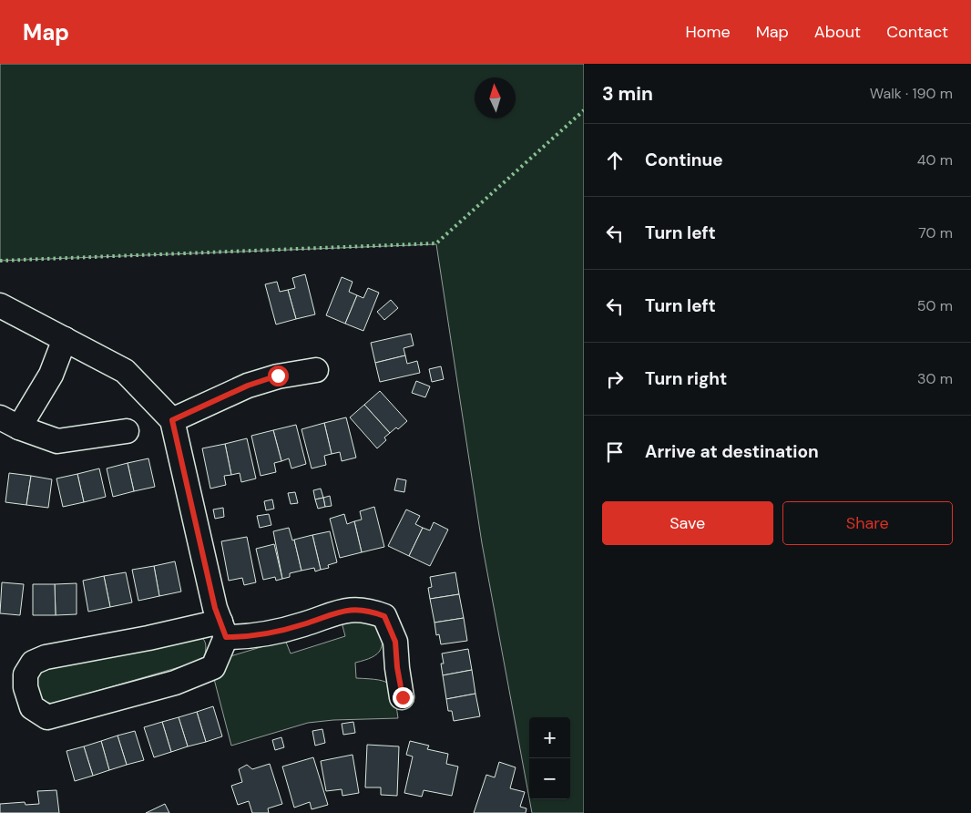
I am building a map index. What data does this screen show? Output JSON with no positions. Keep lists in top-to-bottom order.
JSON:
{
  "north": "top",
  "page": {
    "header": "Map",
    "nav": [
      "Home",
      "Map",
      "About",
      "Contact"
    ],
    "heading": ["3 min", "Walk · 190 m"],
    "list": [
      ["Continue", "40 m"],
      ["Turn left", "70 m"],
      ["Turn left", "50 m"],
      ["Turn right", "30 m"],
      "Arrive at destination"
    ],
    "buttons": ["Save", "Share"],
    "map_buttons": ["+", "−"]
  }
}
